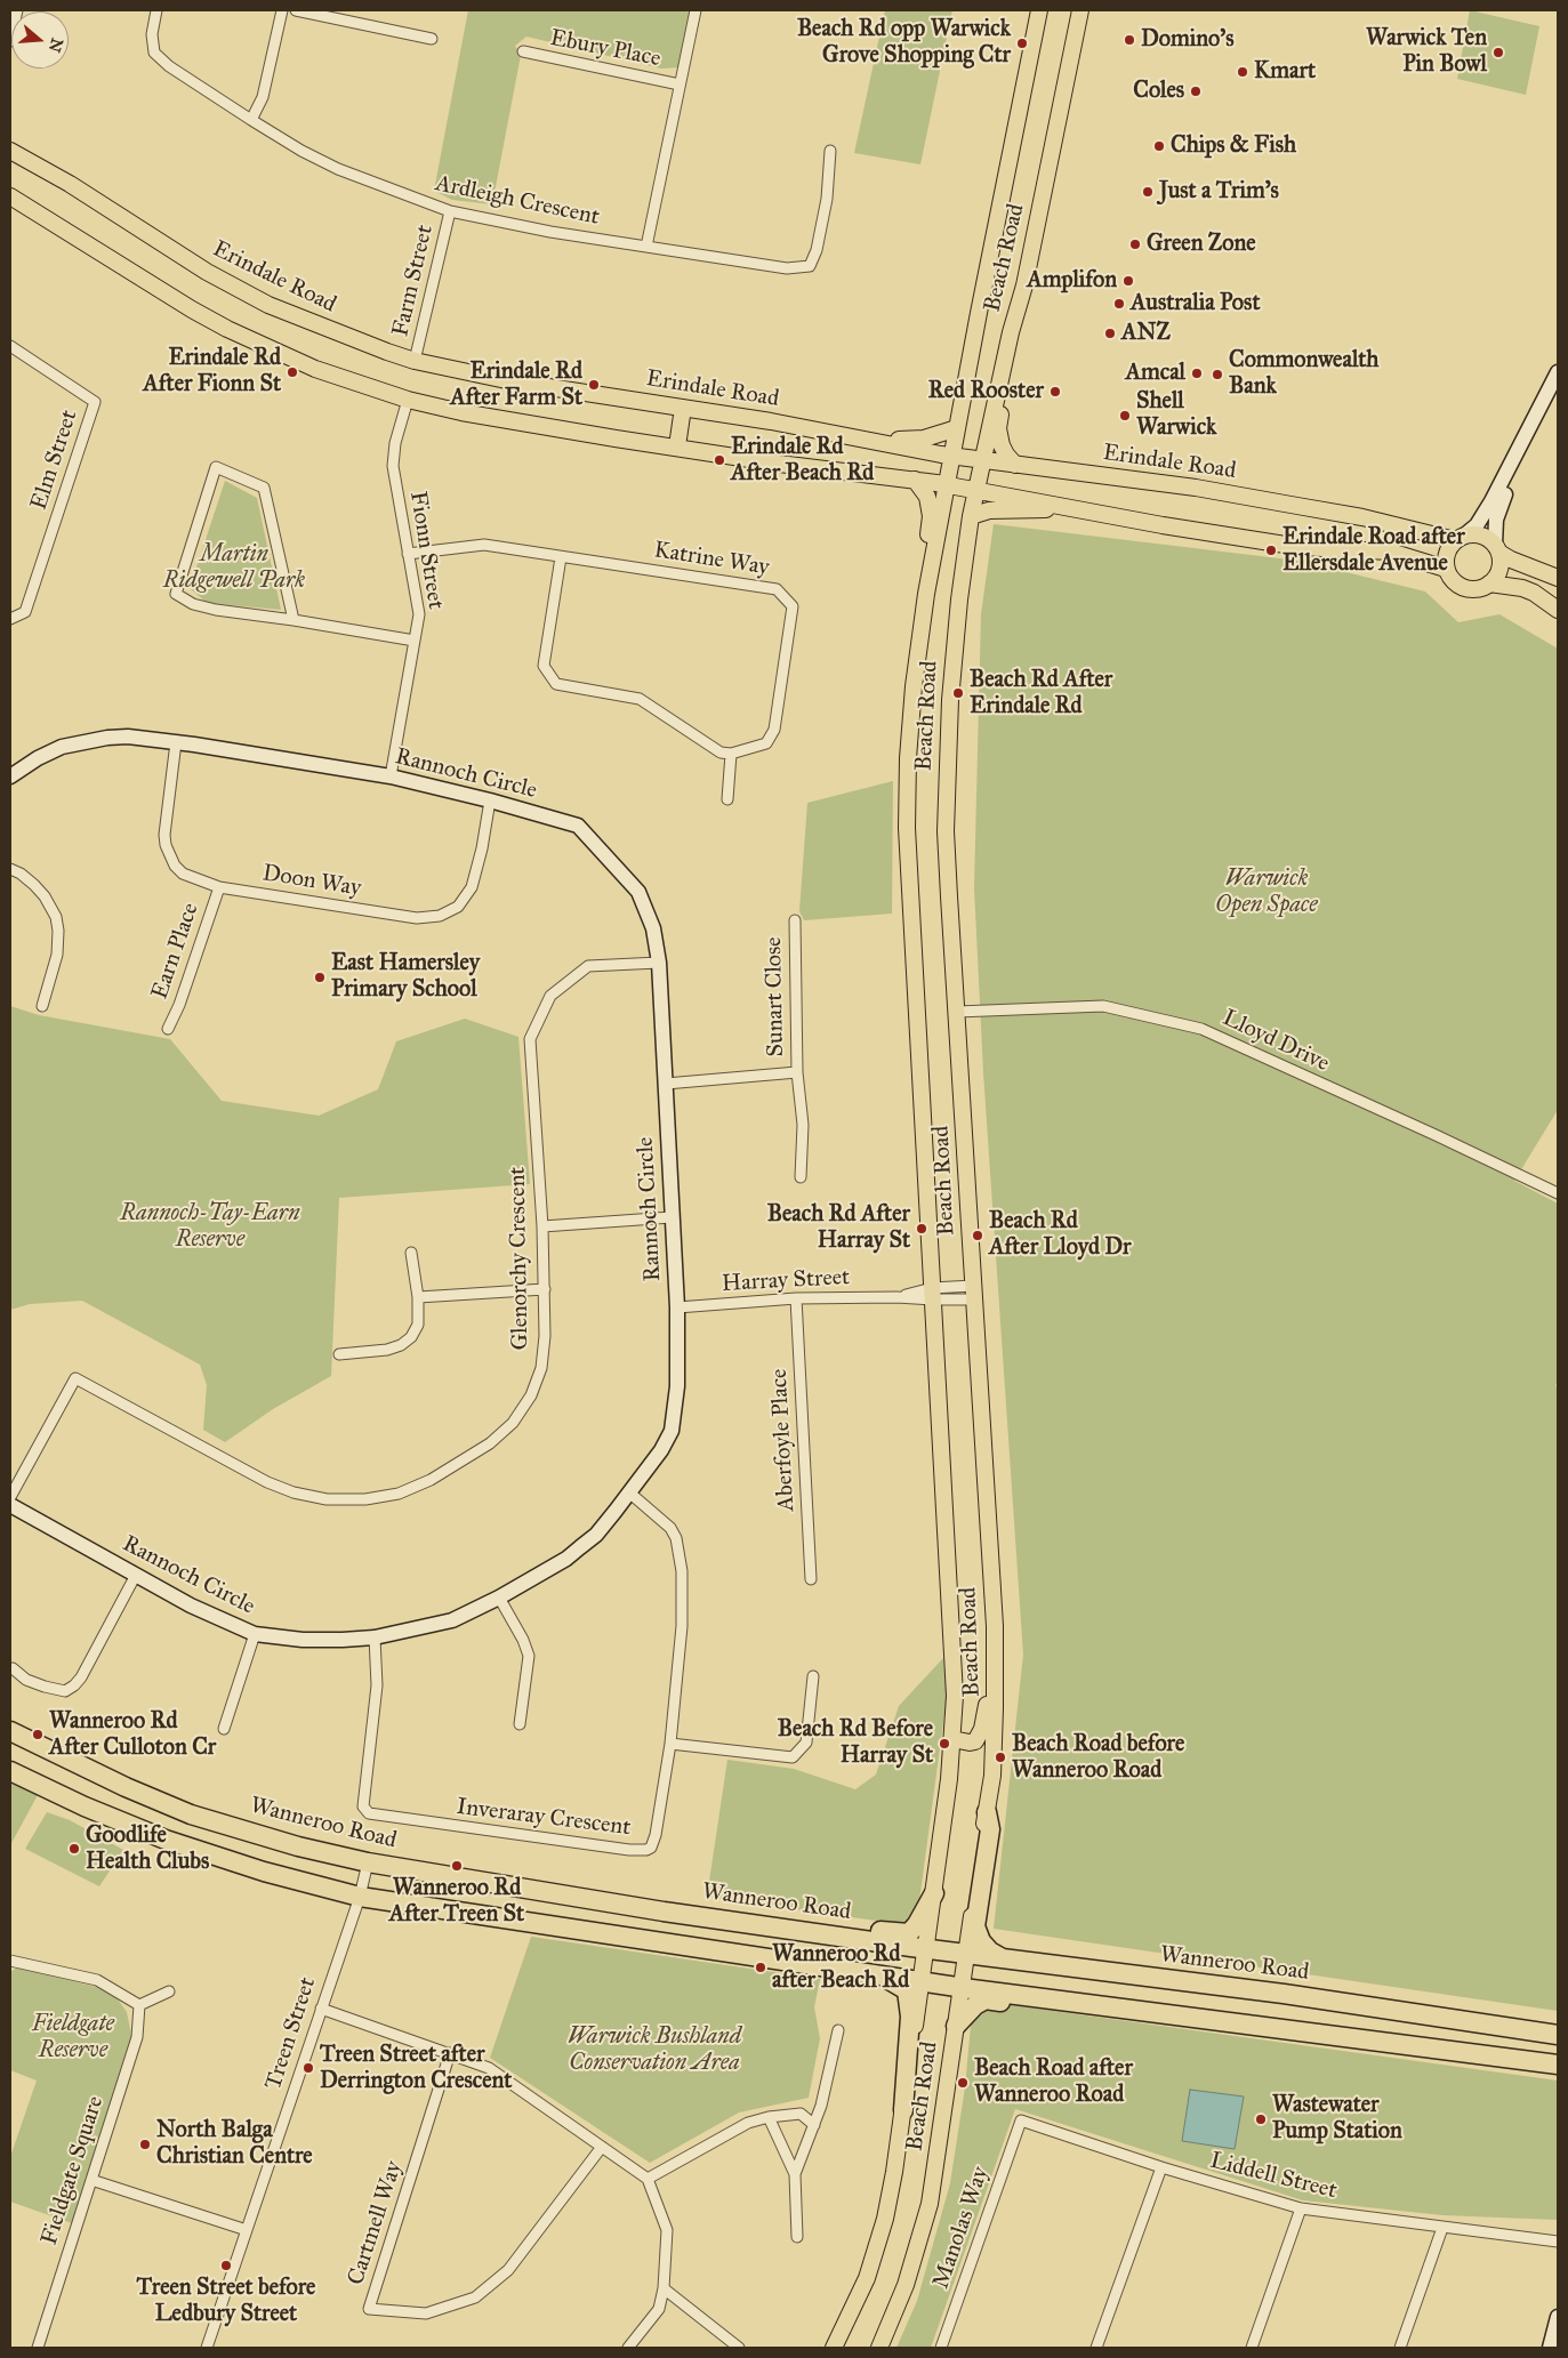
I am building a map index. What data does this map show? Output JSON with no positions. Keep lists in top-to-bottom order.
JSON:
{
  "streets": {
    "highway": ["Wanneroo Road"],
    "main road": ["Beach Road", "Erindale Road"],
    "street": [
      "Ebury Place",
      "Ardleigh Crescent",
      "Farm Street",
      "Elm Street",
      "Fionn Street",
      "Katrine Way",
      "Rannoch Circle",
      "Doon Way",
      "Earn Place",
      "Sunart Close",
      "Lloyd Drive",
      "Glenorchy Crescent",
      "Harray Street",
      "Aberfoyle Place",
      "Inveraray Crescent",
      "Treen Street",
      "Fieldgate Square",
      "Liddell Street",
      "Cartmell Way",
      "Manolas Way"
    ]
  },
  "crossings": [
    ["Ardleigh Crescent", "Farm Street"],
    ["Beach Road", "Erindale Road"],
    ["Beach Road", "Lloyd Drive"],
    ["Beach Road", "Harray Street"],
    ["Beach Road", "Wanneroo Road"],
    ["Erindale Road", "Farm Street"],
    ["Fionn Street", "Katrine Way"],
    ["Fionn Street", "Rannoch Circle"],
    ["Rannoch Circle", "Doon Way"],
    ["Rannoch Circle", "Sunart Close"],
    ["Rannoch Circle", "Glenorchy Crescent"],
    ["Rannoch Circle", "Harray Street"],
    ["Rannoch Circle", "Inveraray Crescent"],
    ["Doon Way", "Earn Place"],
    ["Harray Street", "Aberfoyle Place"],
    ["Wanneroo Road", "Treen Street"],
    ["Liddell Street", "Manolas Way"]
  ],
  "parks": [
    "Martin Ridgewell Park",
    "Warwick Open Space",
    "Rannoch-Tay-Earn Reserve",
    "Fieldgate Reserve",
    "Warwick Bushland Conservation Area"
  ],
  "places": [
    "Domino's",
    "Beach Rd opp Warwick Grove Shopping Ctr",
    "Warwick Ten Pin Bowl",
    "Kmart",
    "Coles",
    "Chips & Fish",
    "Just a Trim's",
    "Green Zone",
    "Amplifon",
    "Australia Post",
    "ANZ",
    "Erindale Rd After Fionn St",
    "Amcal",
    "Commonwealth Bank",
    "Erindale Rd After Farm St",
    "Red Rooster",
    "Shell Warwick",
    "Erindale Rd After Beach Rd",
    "Erindale Road after Ellersdale Avenue",
    "Beach Rd After Erindale Rd",
    "East Hamersley Primary School",
    "Beach Rd After Harray St",
    "Beach Rd After Lloyd Dr",
    "Wanneroo Rd After Culloton Cr",
    "Beach Rd Before Harray St",
    "Beach Road before Wanneroo Road",
    "Goodlife Health Clubs",
    "Wanneroo Rd After Treen St",
    "Wanneroo Rd after Beach Rd",
    "Treen Street after Derrington Crescent",
    "Beach Road after Wanneroo Road",
    "Wastewater Pump Station",
    "North Balga Christian Centre",
    "Treen Street before Ledbury Street"
  ],
  "north": "right"
}
